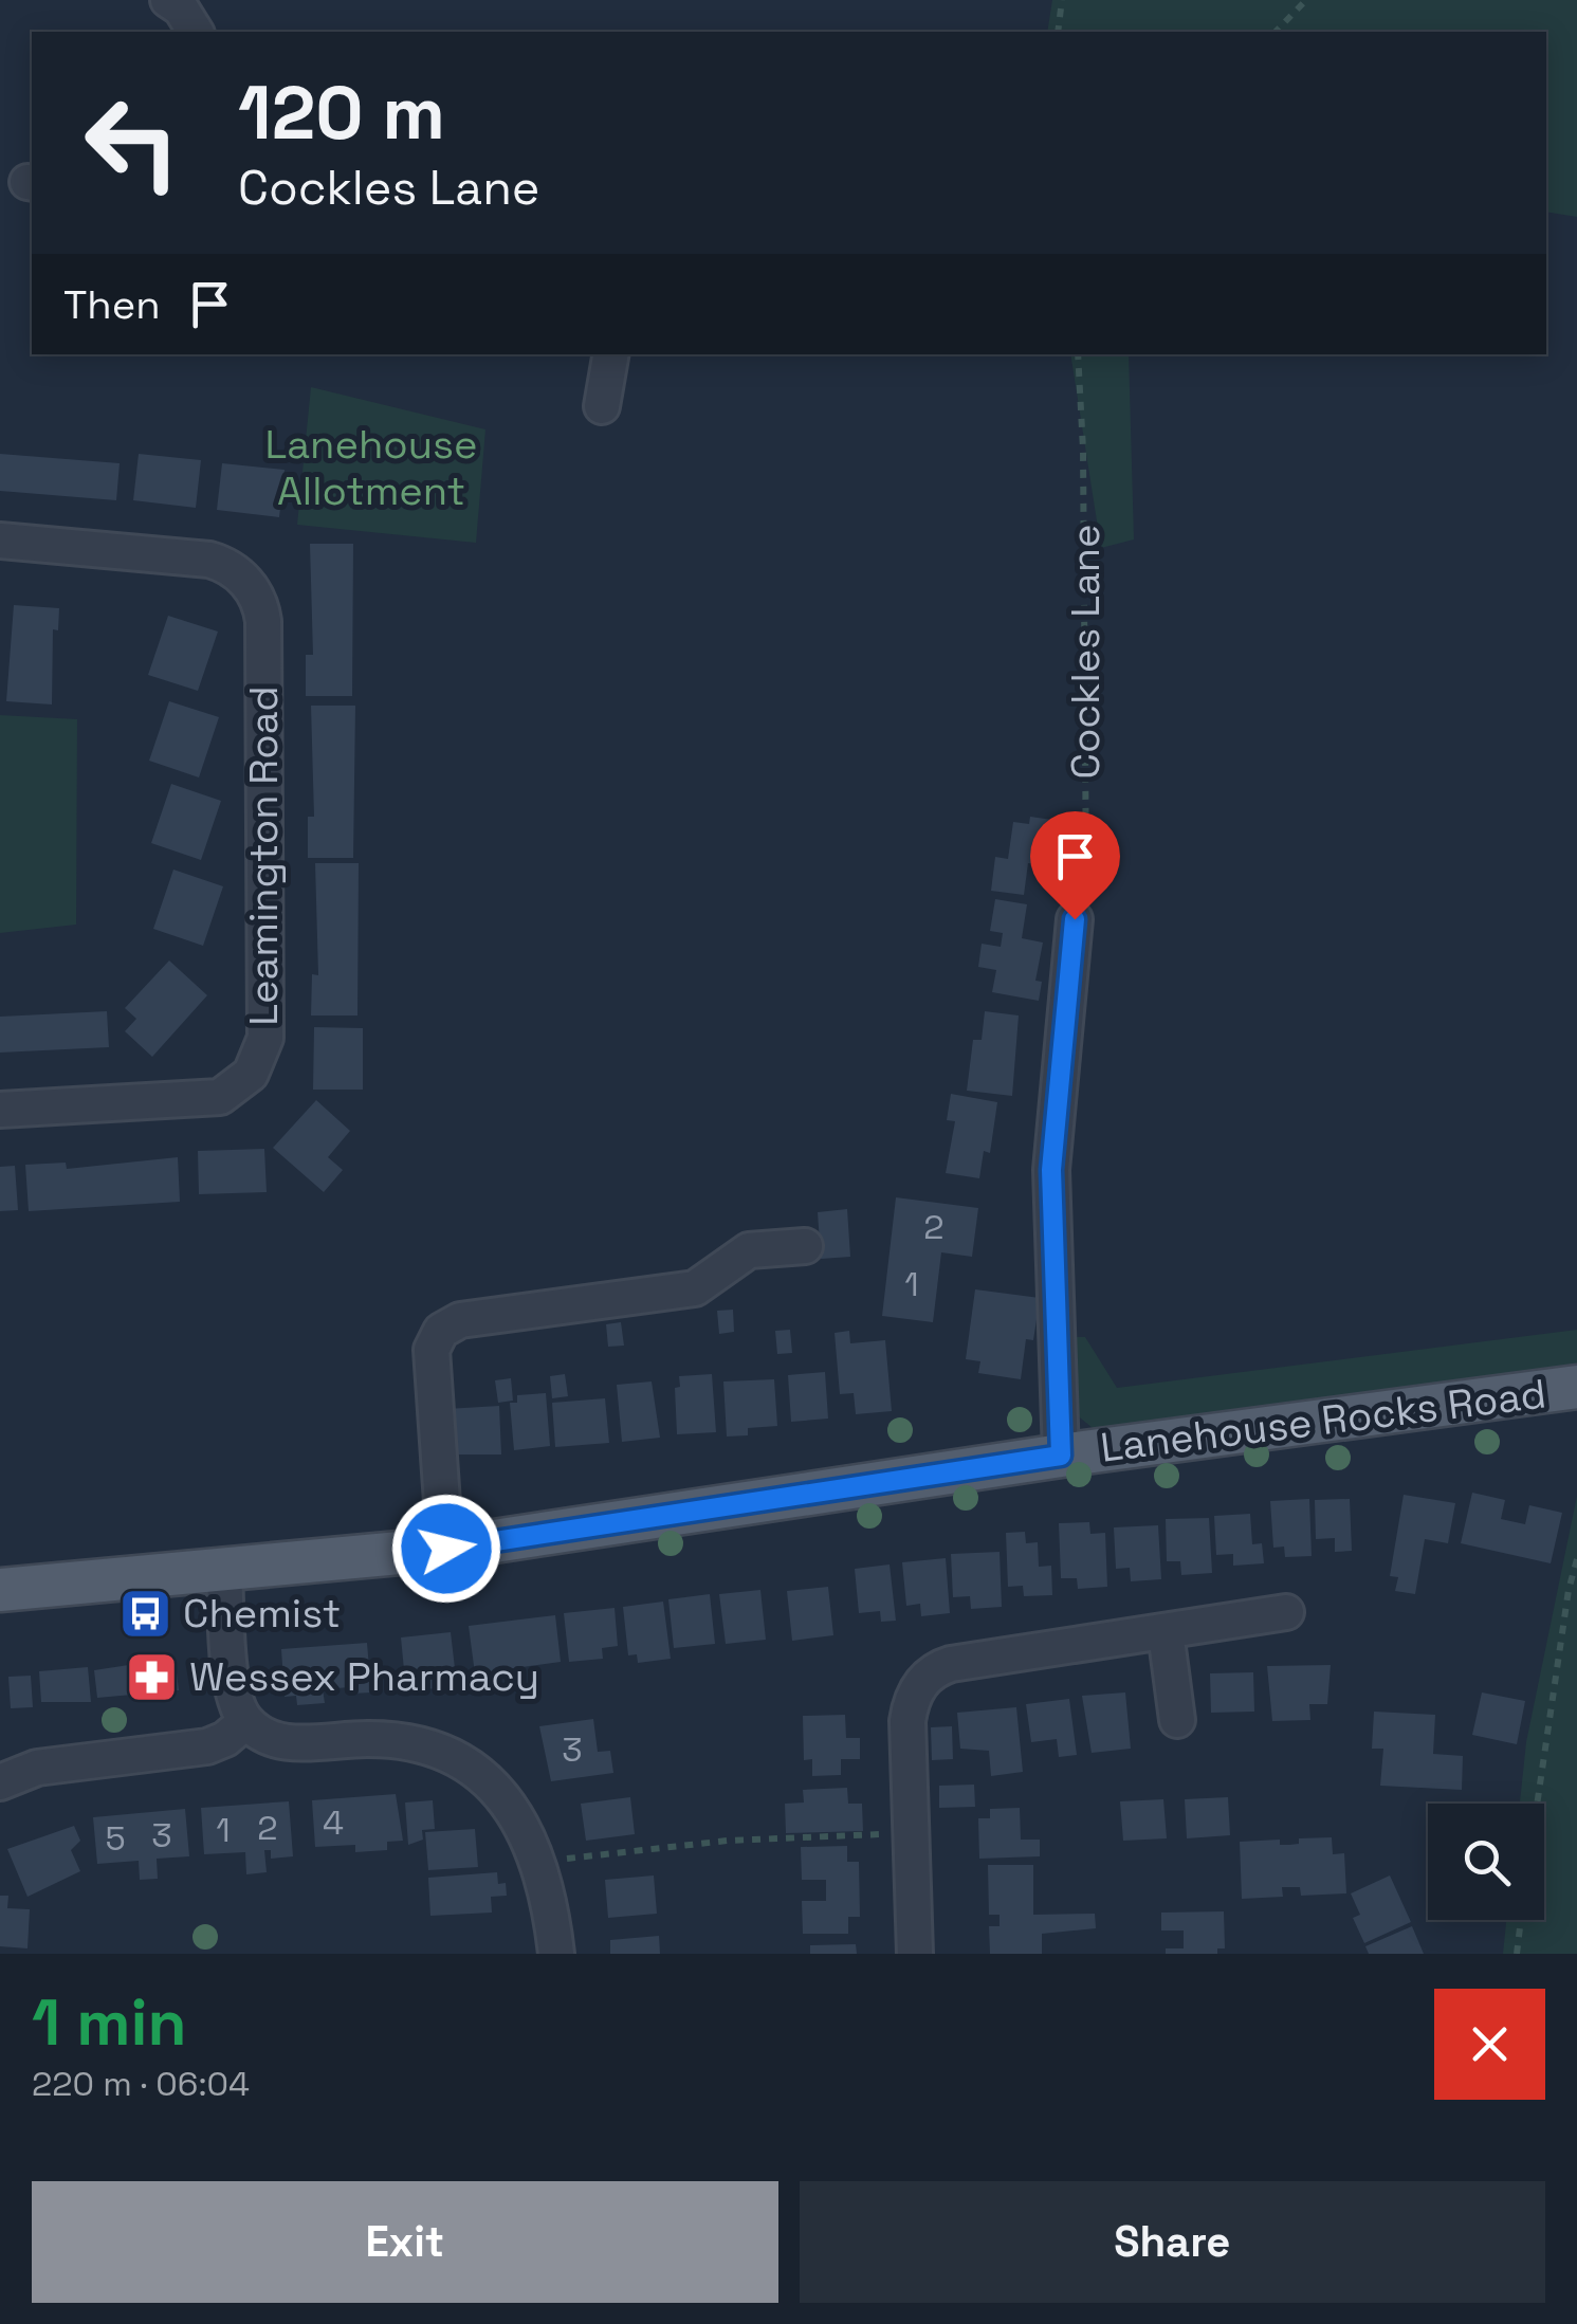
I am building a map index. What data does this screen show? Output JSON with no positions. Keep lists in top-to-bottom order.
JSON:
{
  "streets": {
    "main road": ["Lanehouse Rocks Road"],
    "street": ["Leamington Road"],
    "path": ["Cockles Lane"]
  },
  "parks": ["Lanehouse Allotment"],
  "places": {
    "bus stop": ["Chemist"],
    "pharmacy": ["Wessex Pharmacy"]
  },
  "house_numbers": [
    "2",
    "1",
    "3",
    "4",
    "2",
    "1",
    "3",
    "5"
  ],
  "page": {
    "turn": ["120 m", "Cockles Lane"],
    "then": "Then",
    "heading": ["1 min", "220 m · 06:04"],
    "buttons": ["Exit", "Share"]
  }
}
